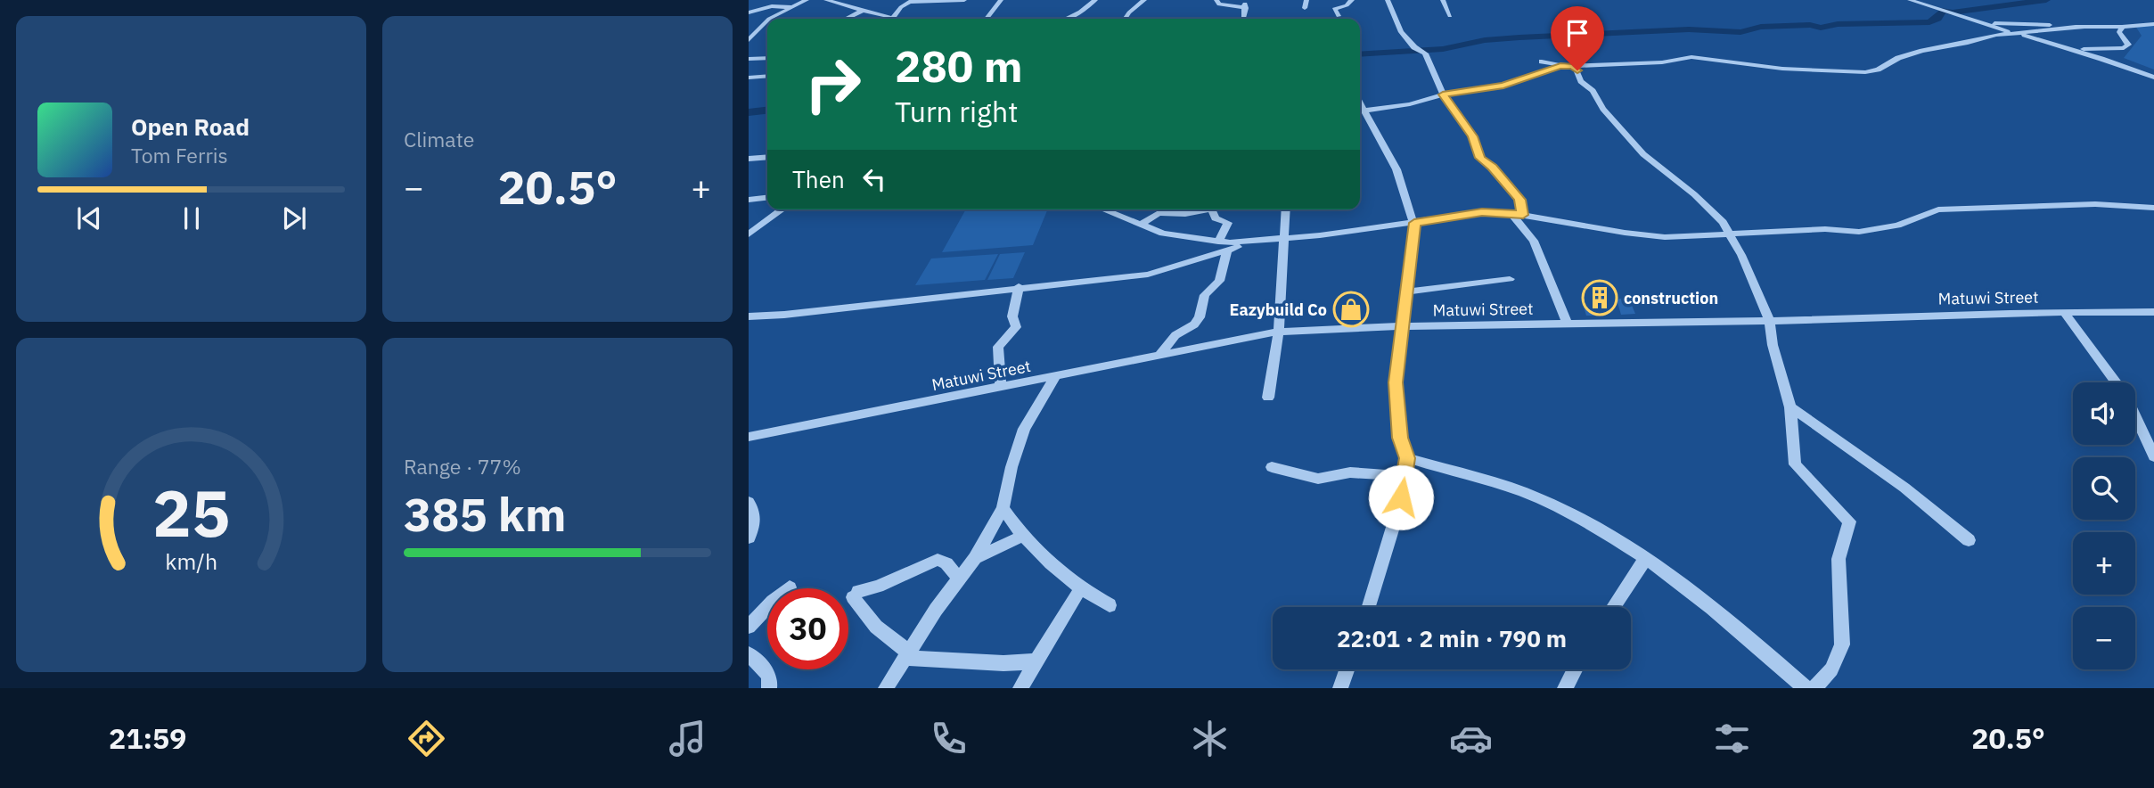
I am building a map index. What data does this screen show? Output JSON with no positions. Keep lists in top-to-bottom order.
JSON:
{
  "streets": {
    "street": ["Matuwi Street"]
  },
  "places": {
    "building": ["construction"],
    "shop": ["Eazybuild Co"]
  },
  "page": {
    "tile": [
      "Climate",
      ["Range · 77%", "385 km"]
    ],
    "turn": ["280 m", "Turn right"],
    "song": ["Open Road", "Tom Ferris"],
    "then": "Then",
    "heat": ["−", "20.5°", "+"],
    "map_buttons": ["+", "−"],
    "limit": "30",
    "trip": "22:01 · 2 min · 790 m",
    "tabs": ["21:59", "20.5°"],
    "gauge": ["25", "km/h"]
  }
}
